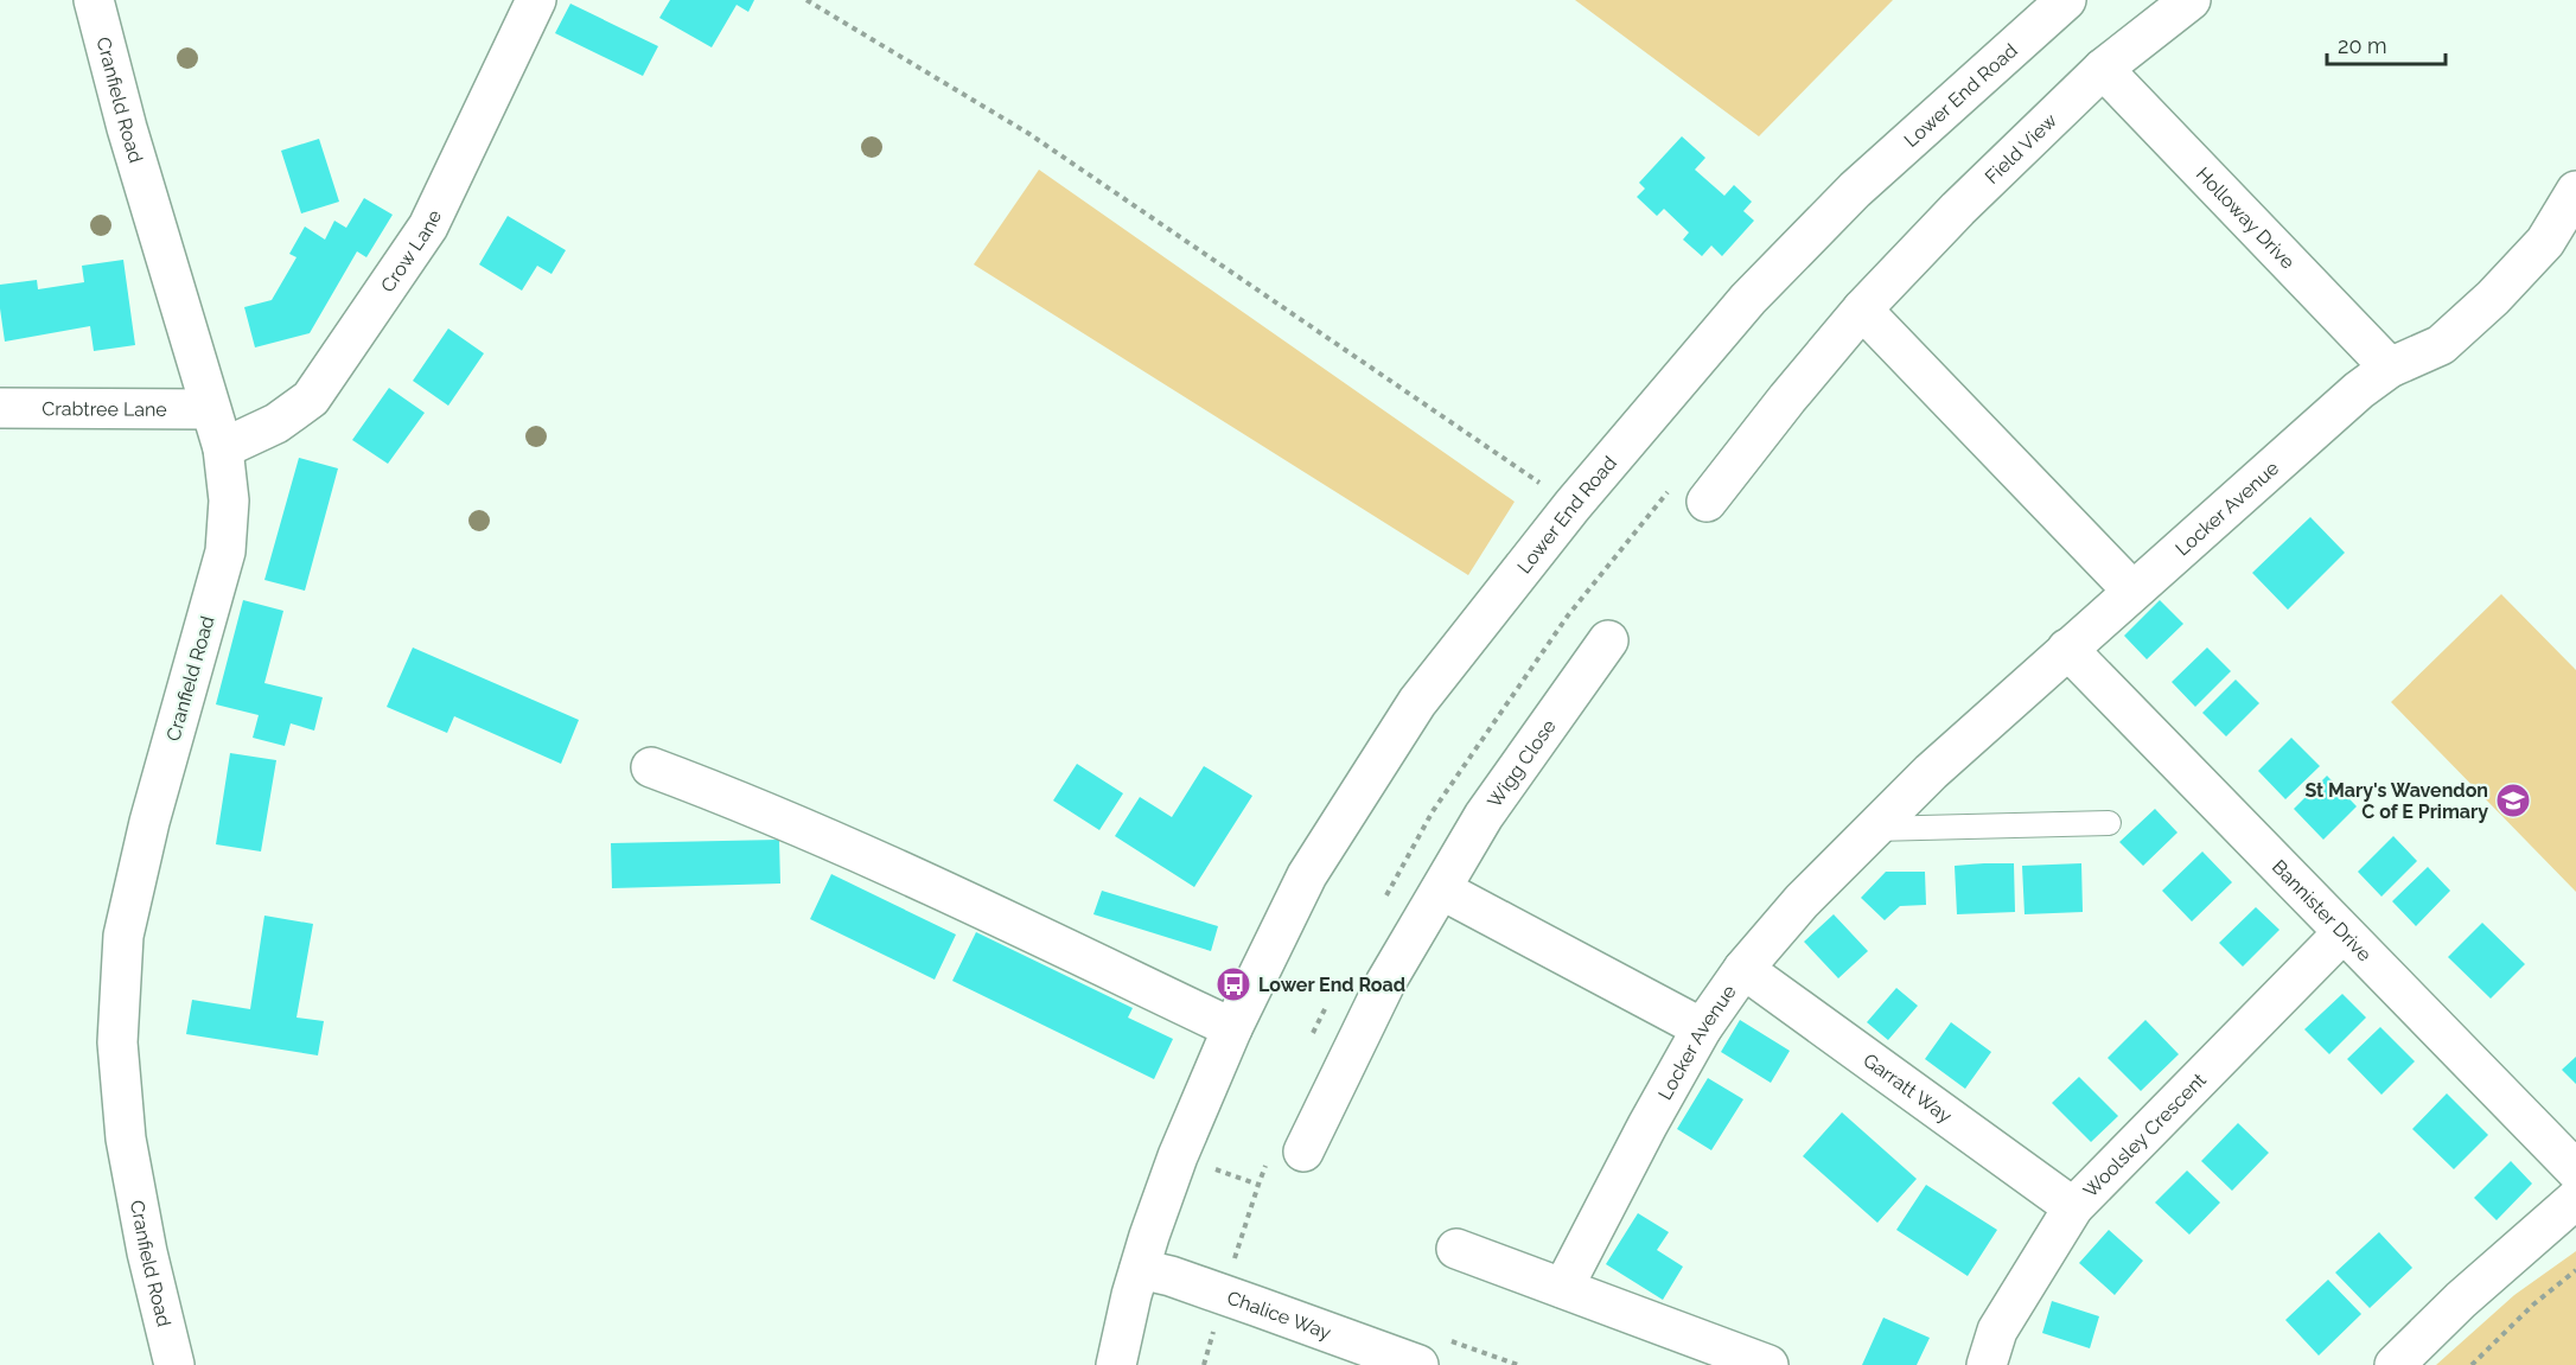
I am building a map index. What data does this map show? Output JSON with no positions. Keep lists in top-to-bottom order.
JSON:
{
  "streets": {
    "street": [
      "Lower End Road",
      "Cranfield Road",
      "Field View",
      "Holloway Drive",
      "Crow Lane",
      "Crabtree Lane",
      "Locker Avenue",
      "Wigg Close",
      "Bannister Drive",
      "Garratt Way",
      "Woolsley Crescent",
      "Chalice Way"
    ]
  },
  "crossings": [
    ["Lower End Road", "Chalice Way"],
    ["Cranfield Road", "Crow Lane"],
    ["Cranfield Road", "Crabtree Lane"],
    ["Field View", "Holloway Drive"],
    ["Holloway Drive", "Locker Avenue"],
    ["Locker Avenue", "Bannister Drive"],
    ["Locker Avenue", "Garratt Way"],
    ["Bannister Drive", "Woolsley Crescent"],
    ["Garratt Way", "Woolsley Crescent"]
  ],
  "places": {
    "school or university": ["St Mary's Wavendon C of E Primary"],
    "bus stop": ["Lower End Road"]
  },
  "scale_bar": "20 m"
}
